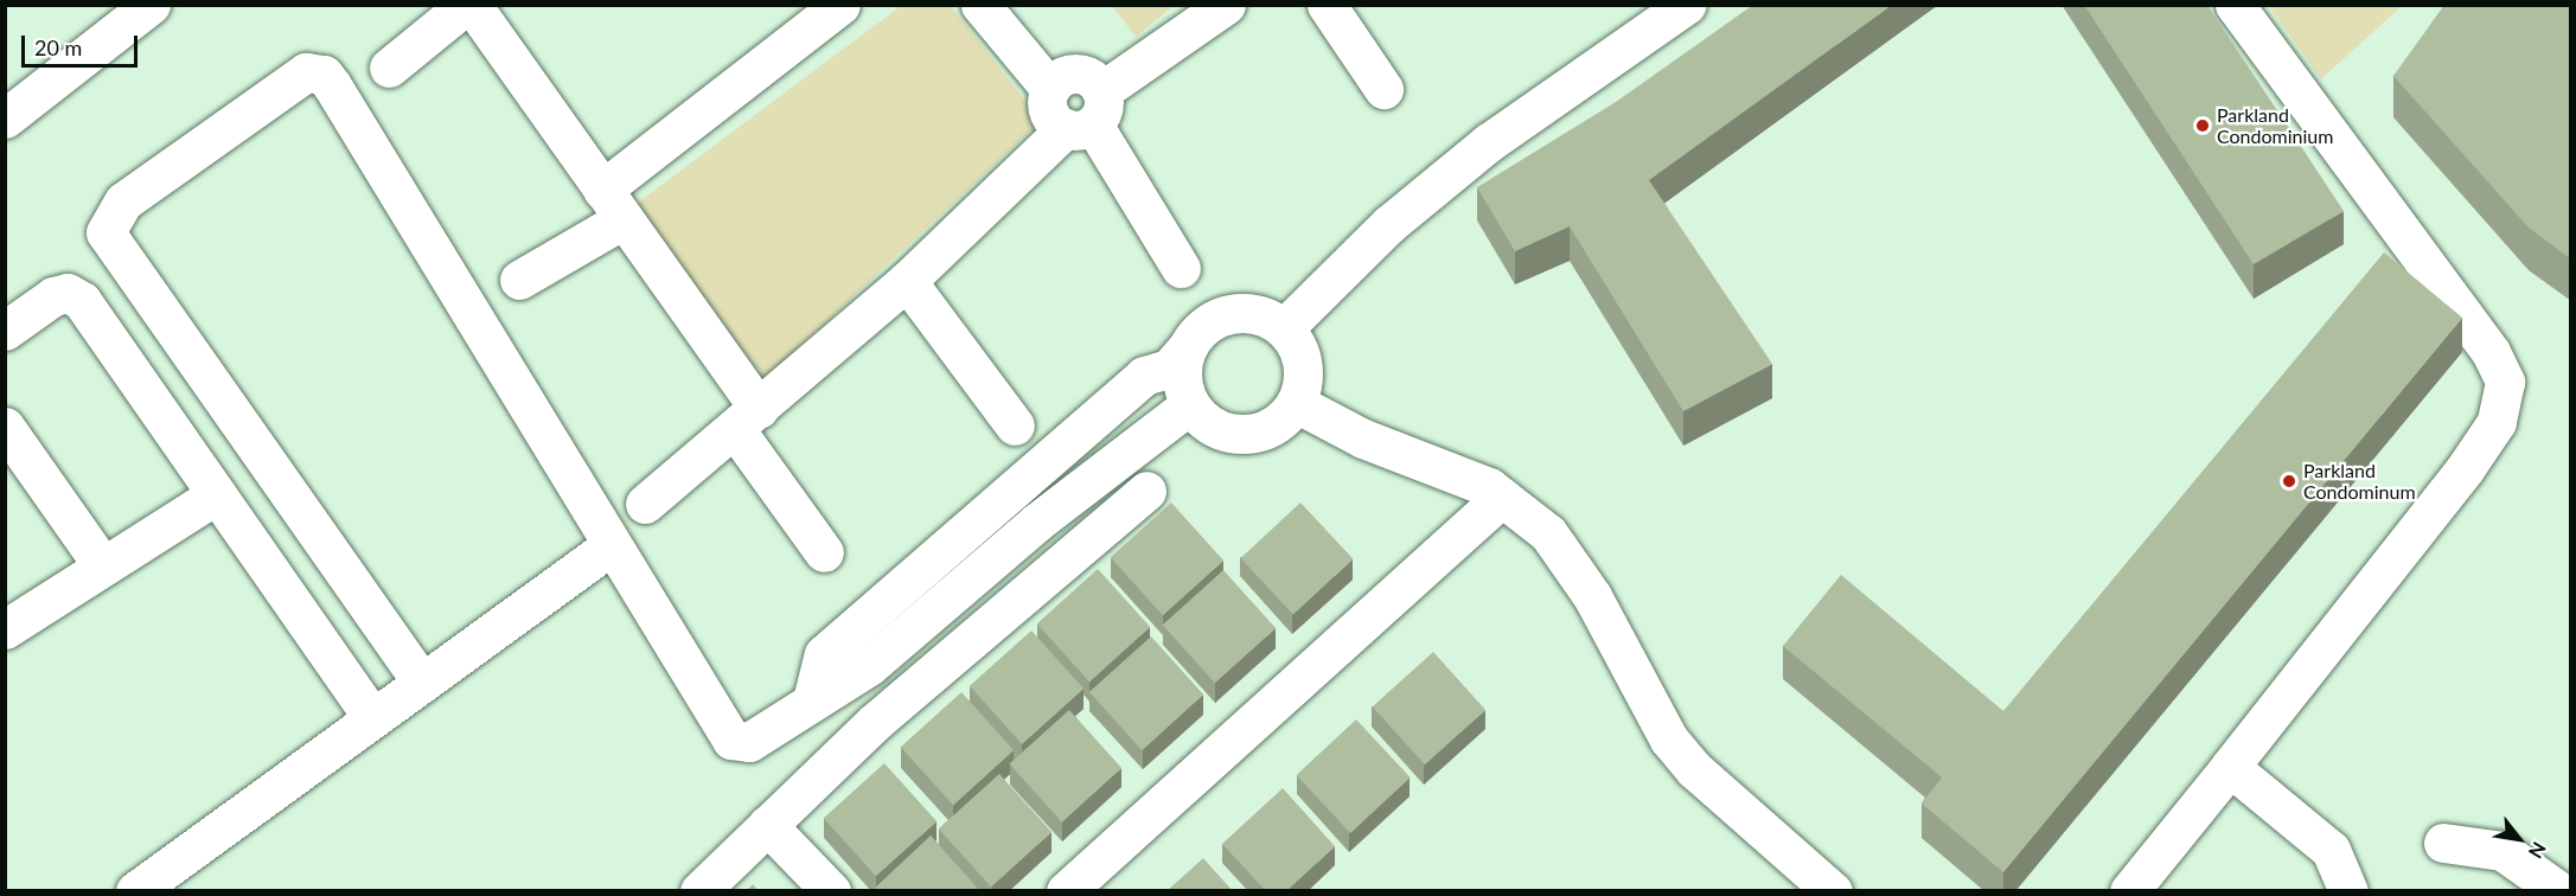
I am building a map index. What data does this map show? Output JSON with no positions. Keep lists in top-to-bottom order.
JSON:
{
  "places": ["Parkland Condominium", "Parkland Condominum"],
  "scale_bar": "20 m",
  "north": "bottom right"
}
